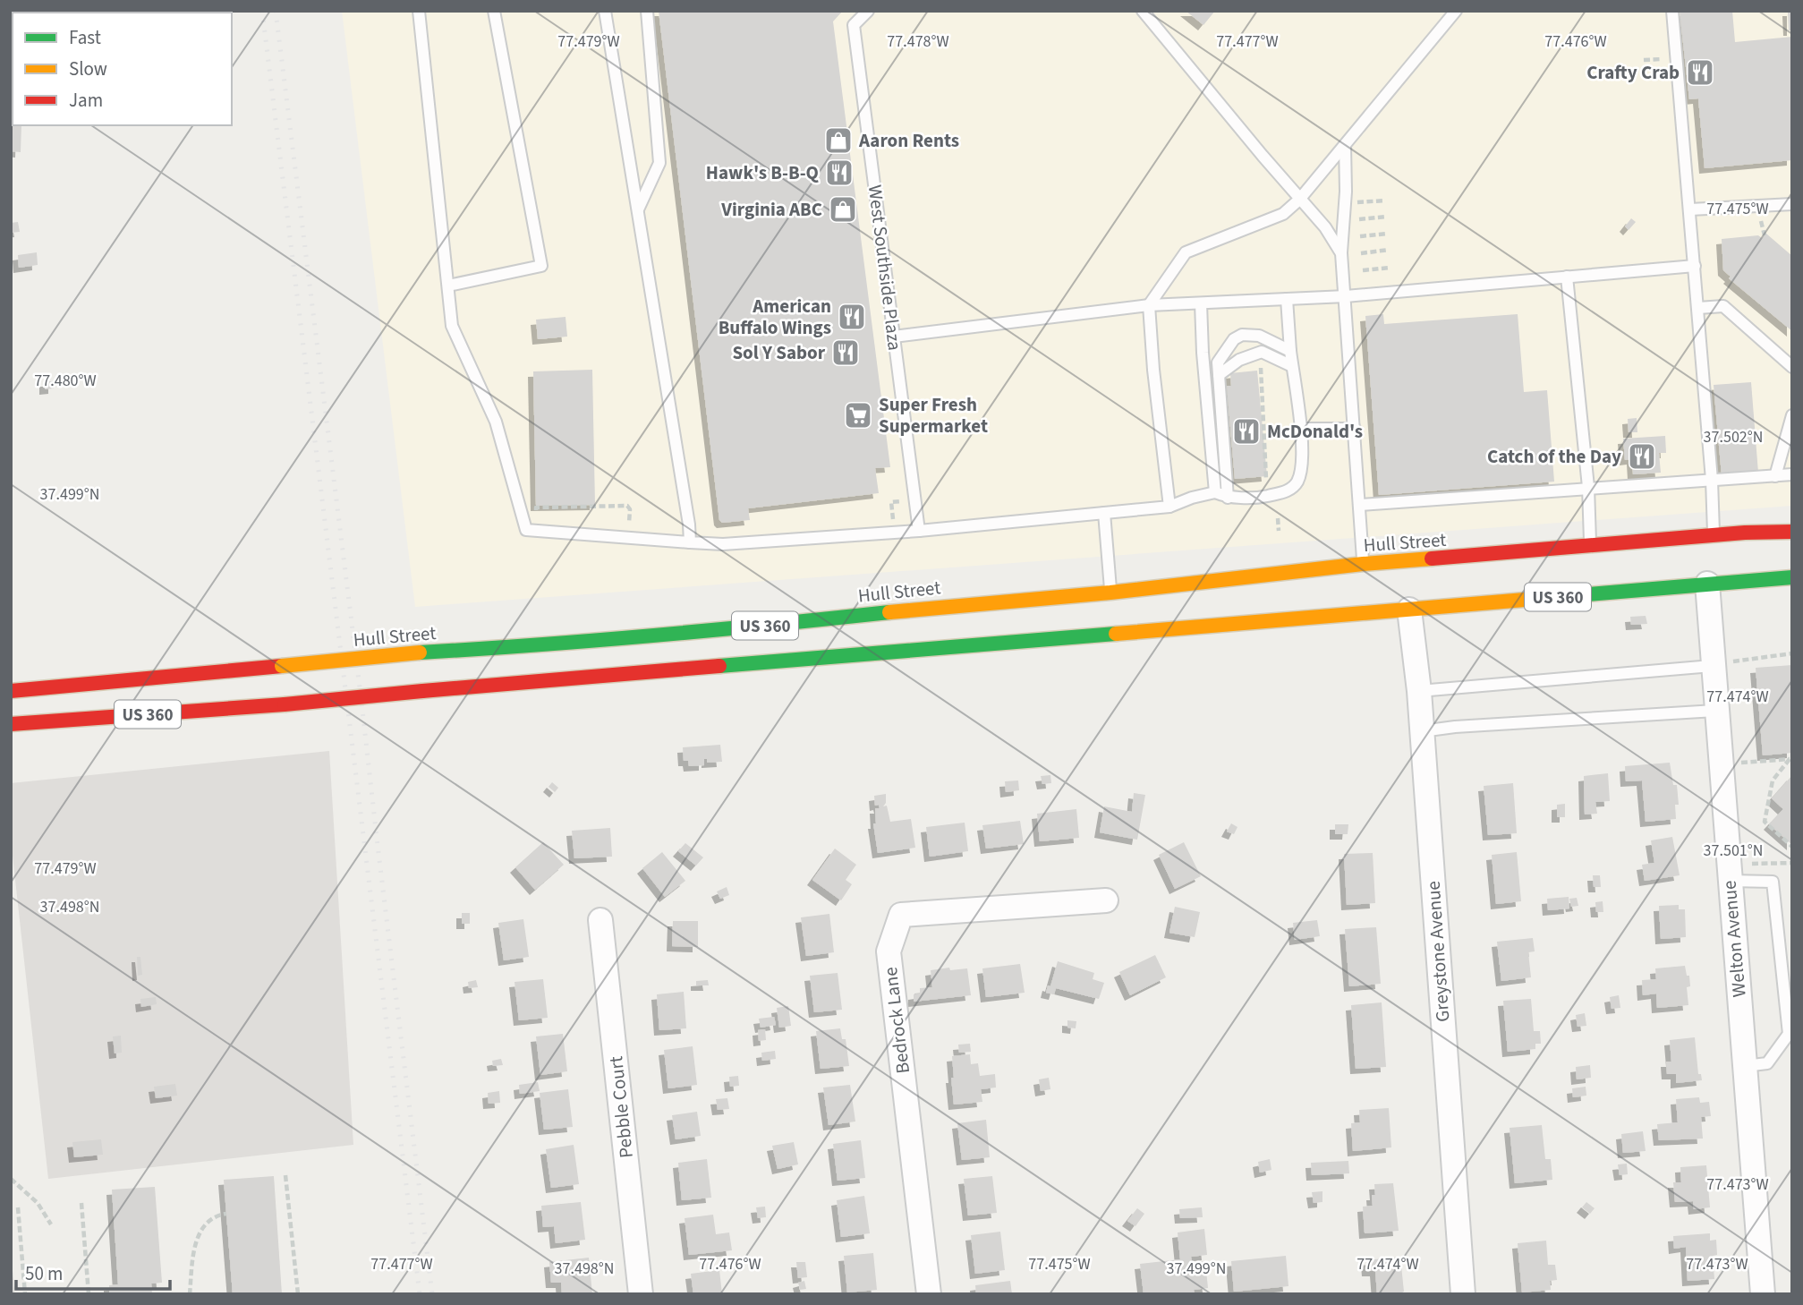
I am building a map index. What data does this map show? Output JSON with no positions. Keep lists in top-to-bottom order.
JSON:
{
  "streets": {
    "main road": ["Hull Street", "US 360"],
    "street": [
      "Welton Avenue",
      "Greystone Avenue",
      "Bedrock Lane",
      "Pebble Court"
    ],
    "lane": ["West Southside Plaza"]
  },
  "crossings": [
    ["US 360", "Welton Avenue"],
    ["US 360", "Greystone Avenue"]
  ],
  "places": {
    "restaurant": [
      "Crafty Crab",
      "Hawk's B-B-Q",
      "American Buffalo Wings",
      "Sol Y Sabor",
      "McDonald's",
      "Catch of the Day"
    ],
    "shop": ["Aaron Rents", "Virginia ABC"],
    "supermarket": ["Super Fresh Supermarket"]
  },
  "legend": ["Fast", "Slow", "Jam"],
  "scale_bar": "50 m",
  "coordinates": [
    "77.479°W",
    "77.478°W",
    "77.477°W",
    "77.476°W",
    "77.475°W",
    "77.480°W",
    "37.502°N",
    "37.499°N",
    "77.474°W",
    "37.501°N",
    "37.498°N",
    "77.473°W"
  ]
}
